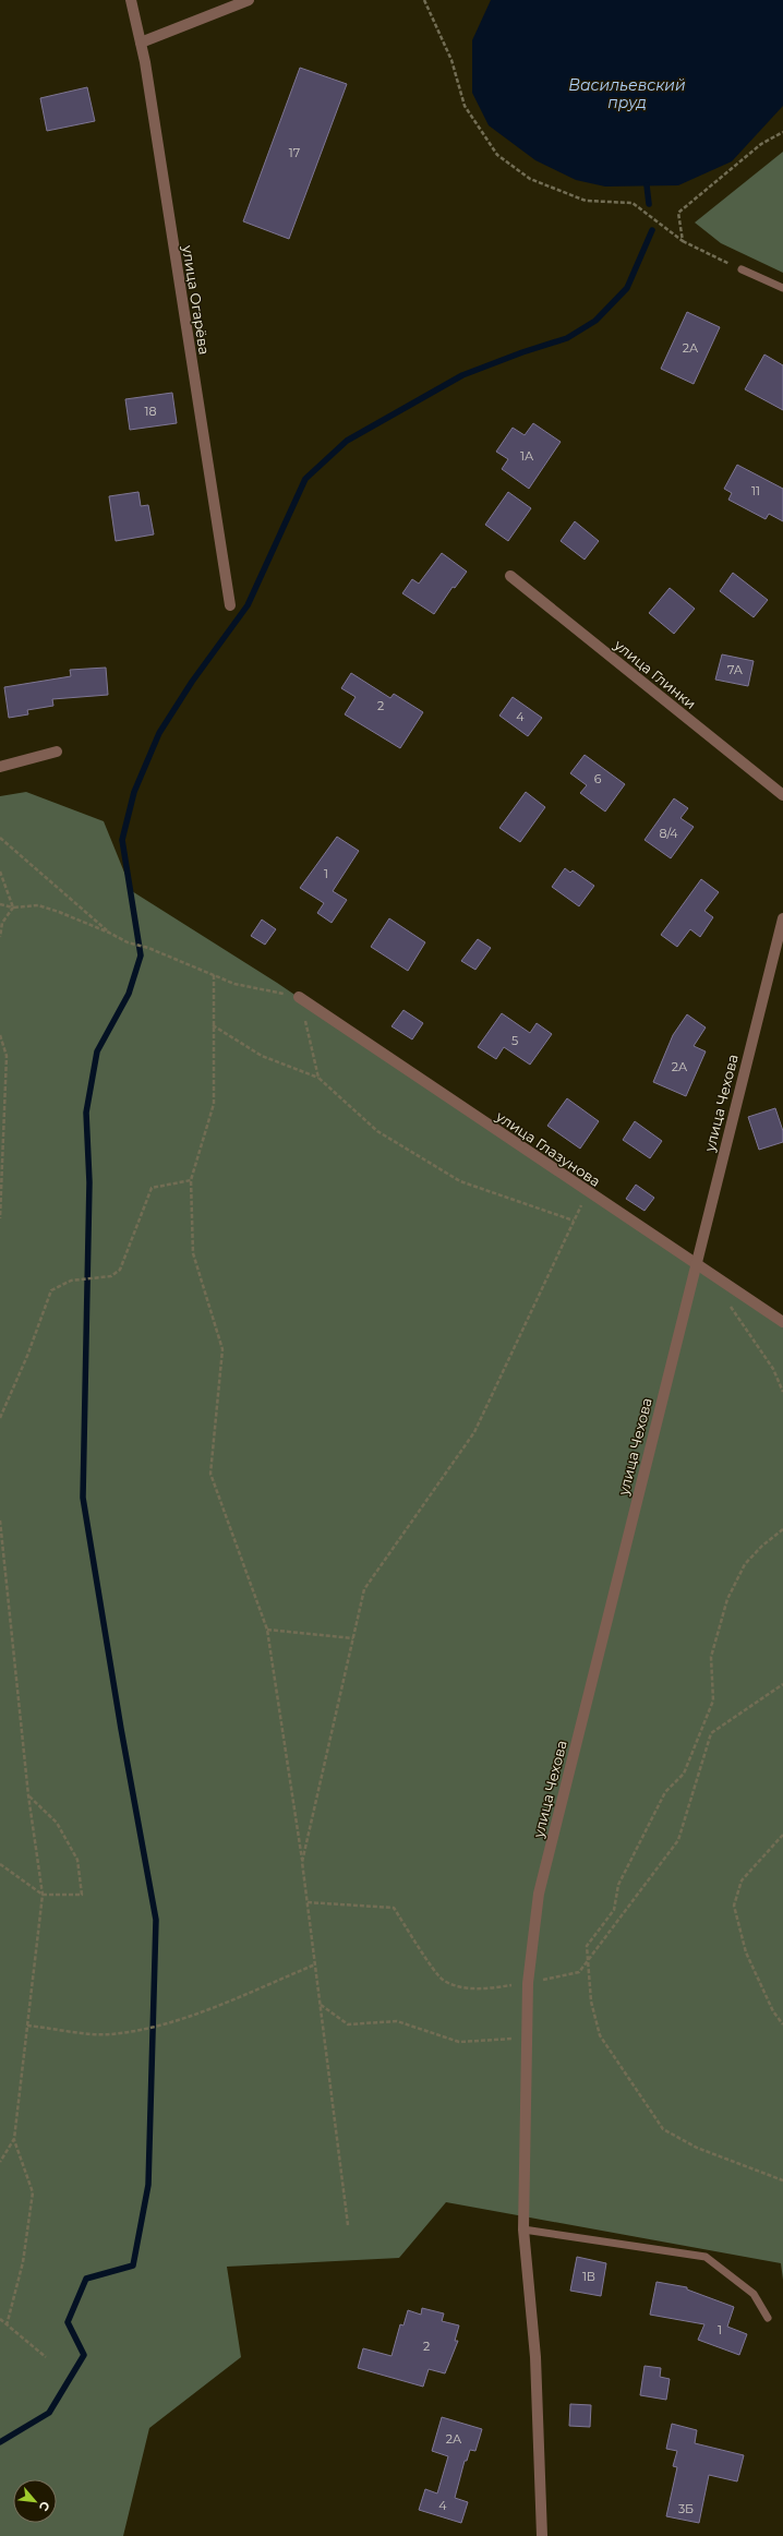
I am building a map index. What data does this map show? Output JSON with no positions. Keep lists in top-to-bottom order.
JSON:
{
  "streets": {
    "street": [
      "улица Огарёва",
      "улица Глинки",
      "улица Чехова",
      "улица Глазунова"
    ]
  },
  "crossings": [
    ["улица Чехова", "улица Глазунова"]
  ],
  "water": ["Васильевский пруд"],
  "house_numbers": [
    "17",
    "2А",
    "18",
    "1А",
    "11",
    "7А",
    "2",
    "4",
    "6",
    "8/4",
    "1",
    "5",
    "2А",
    "1В",
    "1",
    "2",
    "2А",
    "4",
    "3Б"
  ],
  "north": "bottom right"
}
